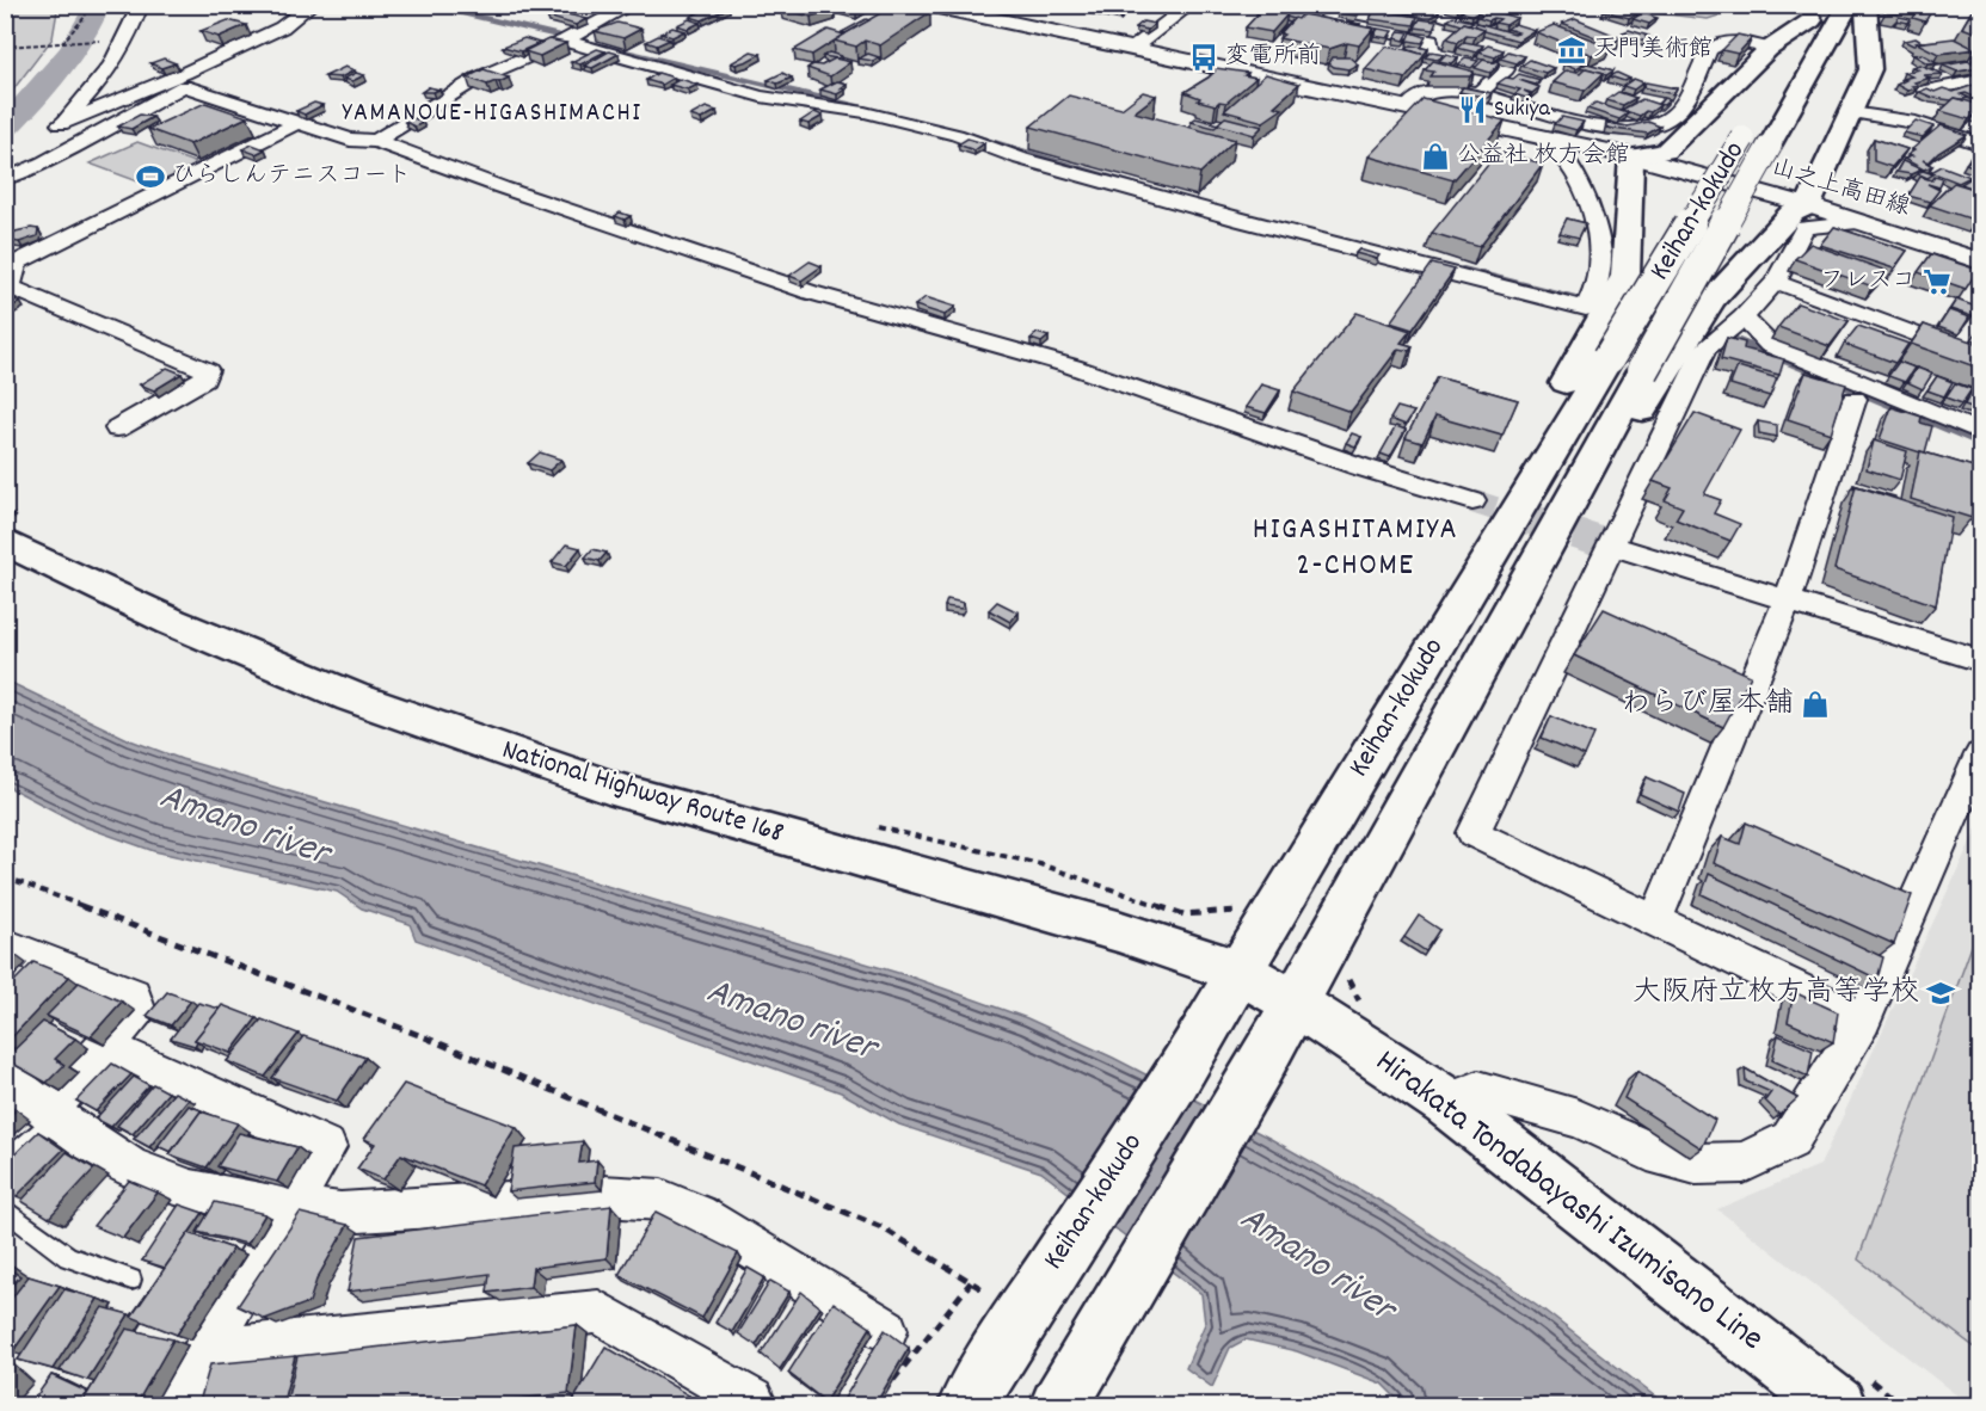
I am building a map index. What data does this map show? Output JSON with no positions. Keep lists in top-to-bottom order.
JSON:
{
  "streets": {
    "main road": ["Keihan-kokudo", "National Highway Route 168", "Hirakata Tondabayashi Izumisano Line"],
    "street": ["山之上高田線"]
  },
  "crossings": [
    ["Keihan-kokudo", "National Highway Route 168"],
    ["Keihan-kokudo", "Hirakata Tondabayashi Izumisano Line"],
    ["National Highway Route 168", "Hirakata Tondabayashi Izumisano Line"]
  ],
  "districts": ["YAMANOUE-HIGASHIMACHI", "HIGASHITAMIYA 2-CHOME"],
  "water": ["Amano river"],
  "places": {
    "museum": ["天門美術館"],
    "bus stop": ["変電所前"],
    "restaurant": ["Sukiya"],
    "shop": ["公益社 枚方会館", "わらび屋本舗"],
    "sports": ["ひらしんテニスコート"],
    "supermarket": ["フレスコ"],
    "school or university": ["大阪府立枚方高等学校"]
  }
}
